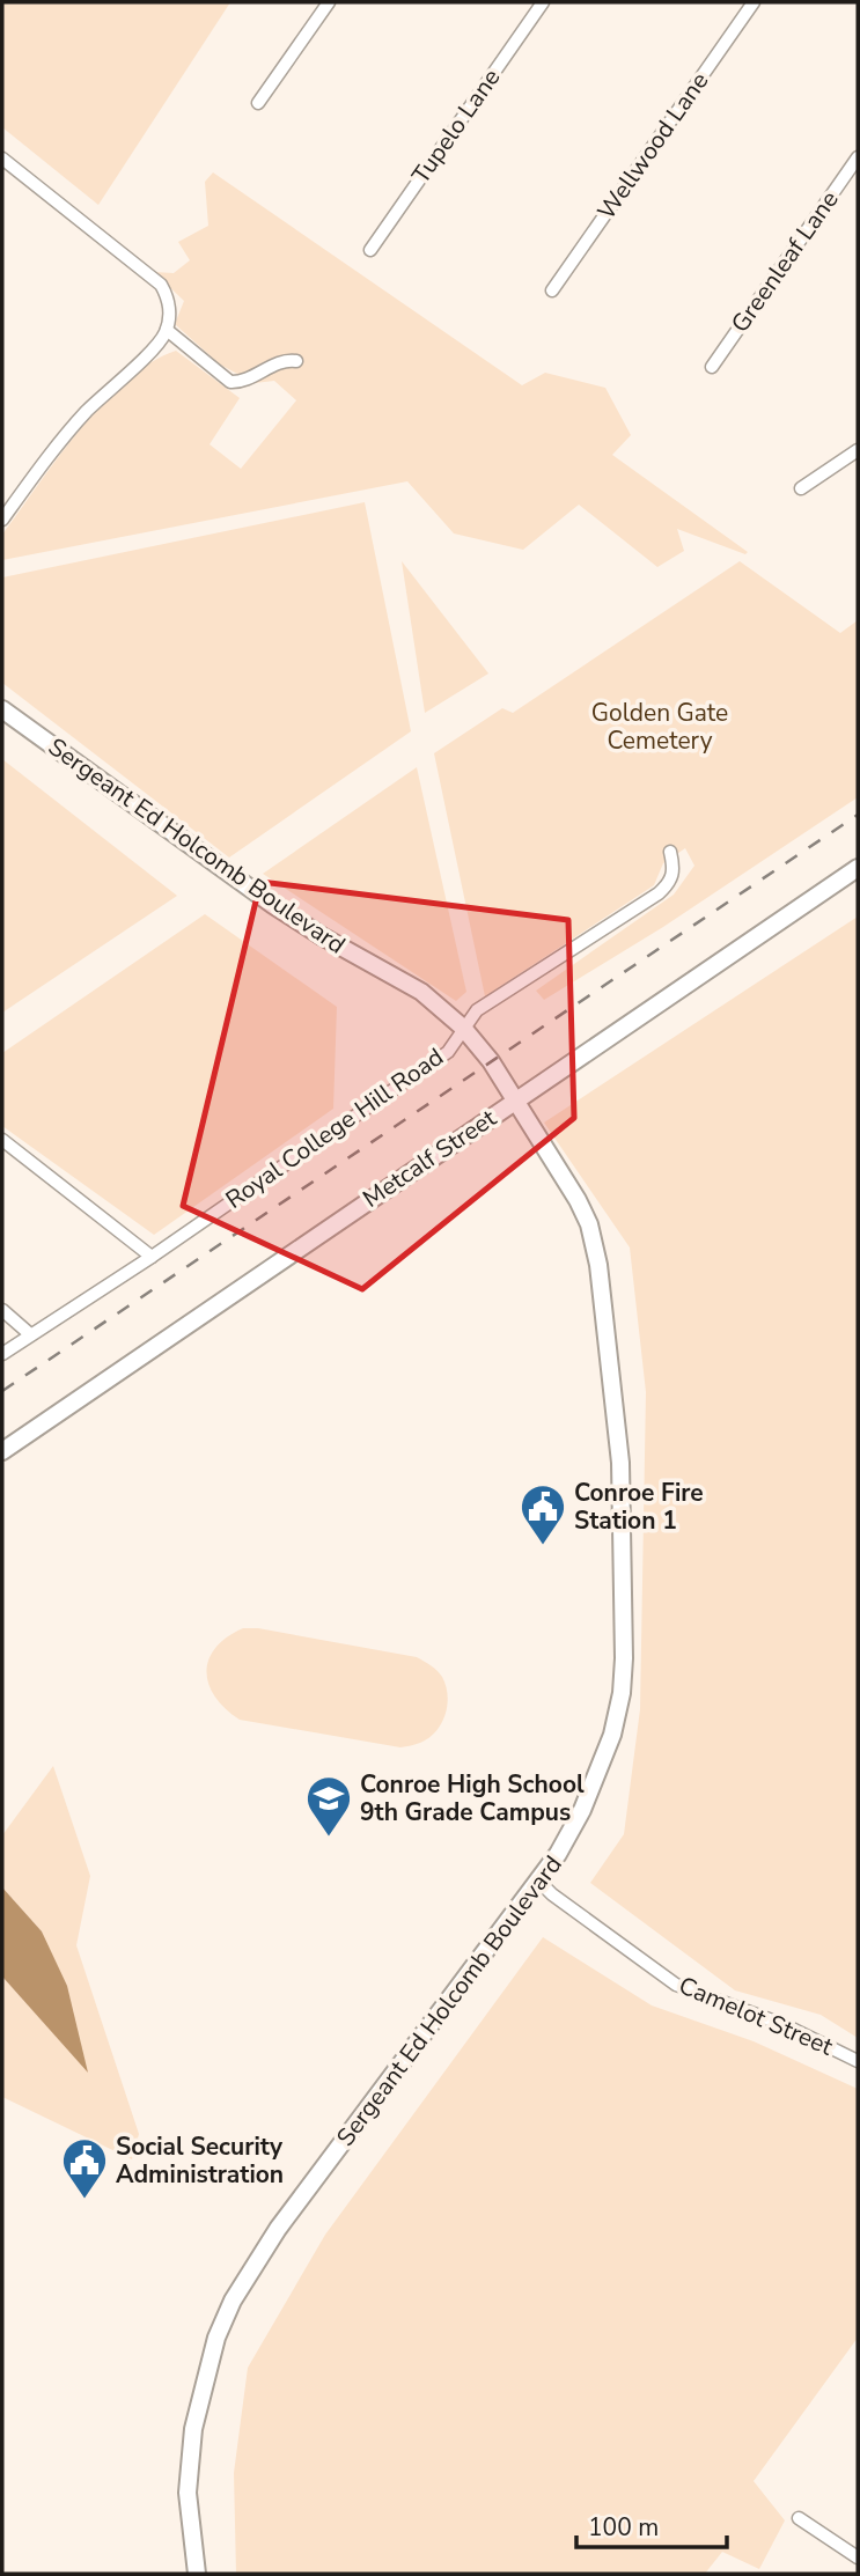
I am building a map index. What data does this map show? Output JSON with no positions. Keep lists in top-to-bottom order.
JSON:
{
  "streets": {
    "street": [
      "Tupelo Lane",
      "Wellwood Lane",
      "Greenleaf Lane",
      "Sergeant Ed Holcomb Boulevard",
      "Royal College Hill Road",
      "Metcalf Street",
      "Camelot Street"
    ]
  },
  "crossings": [
    ["Sergeant Ed Holcomb Boulevard", "Royal College Hill Road"],
    ["Sergeant Ed Holcomb Boulevard", "Metcalf Street"],
    ["Sergeant Ed Holcomb Boulevard", "Camelot Street"]
  ],
  "parks": ["Golden Gate Cemetery"],
  "places": {
    "public building": ["Conroe Fire Station 1", "Social Security Administration"],
    "school or university": ["Conroe High School 9th Grade Campus"]
  },
  "scale_bar": "100 m"
}
